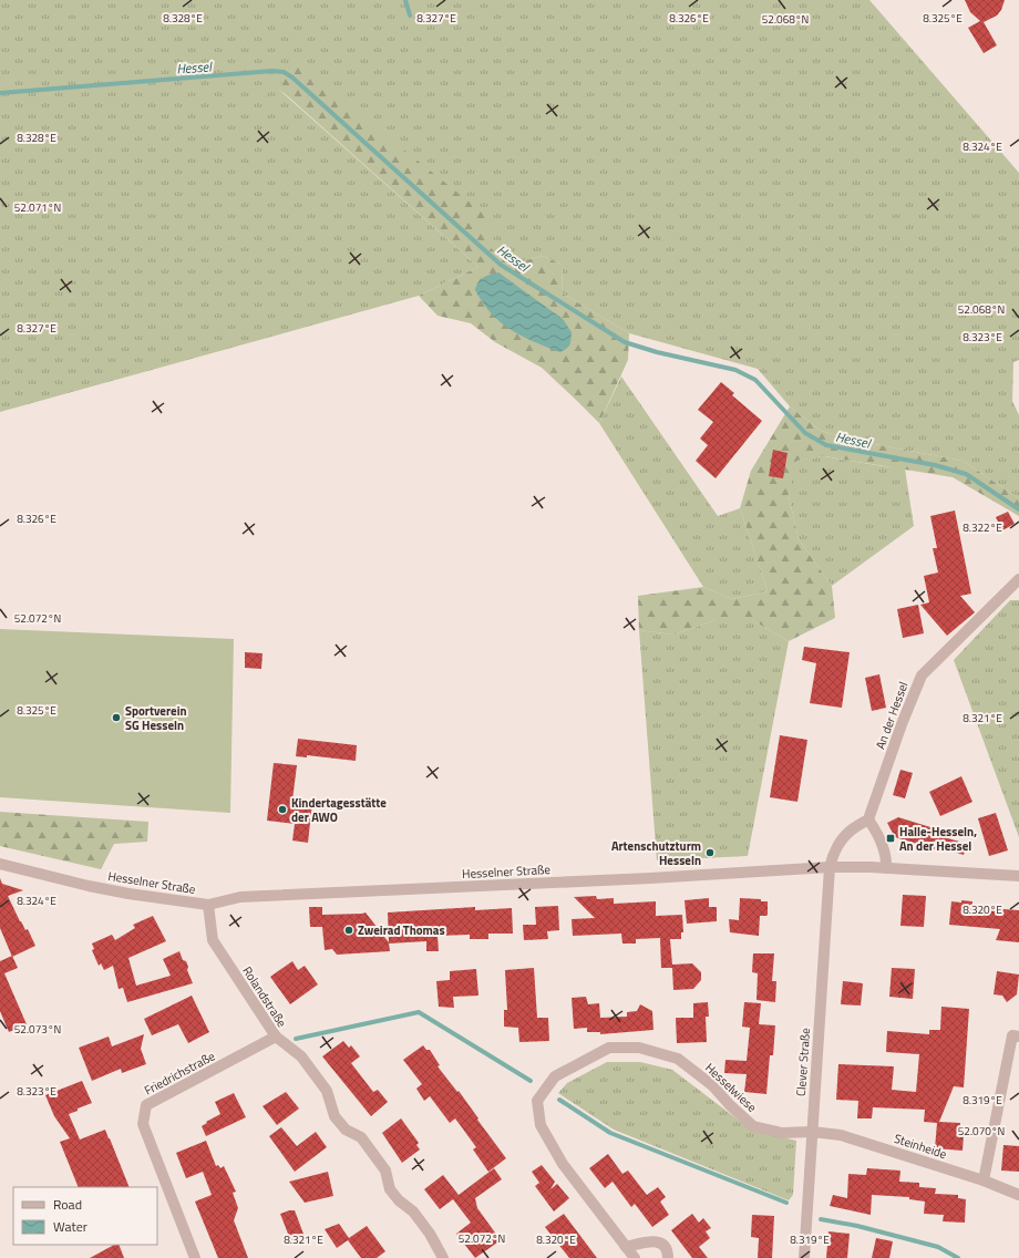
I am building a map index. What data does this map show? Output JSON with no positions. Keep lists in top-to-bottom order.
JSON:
{
  "streets": {
    "street": [
      "An der Hessel",
      "Hesselner Straße",
      "Rolandstraße",
      "Clever Straße",
      "Friedrichstraße",
      "Hesselwiese",
      "Steinheide"
    ]
  },
  "crossings": [
    ["Hesselner Straße", "Rolandstraße"],
    ["Hesselner Straße", "Clever Straße"],
    ["Rolandstraße", "Friedrichstraße"],
    ["Clever Straße", "Hesselwiese"],
    ["Clever Straße", "Steinheide"],
    ["Hesselwiese", "Steinheide"]
  ],
  "water": ["Hessel"],
  "places": {
    "other": [
      "Sportverein SG Hesseln",
      "Kindertagesstätte der AWO",
      "Artenschutzturm Hesseln",
      "Zweirad Thomas"
    ],
    "transit": ["Halle-Hesseln, An der Hessel"]
  },
  "legend": ["Road", "Water"],
  "coordinates": [
    "8.328°E",
    "8.327°E",
    "8.326°E",
    "8.325°E",
    "52.068°N",
    "8.324°E",
    "52.071°N",
    "8.323°E",
    "8.322°E",
    "52.072°N",
    "8.321°E",
    "8.320°E",
    "52.073°N",
    "8.319°E",
    "52.070°N"
  ]
}
